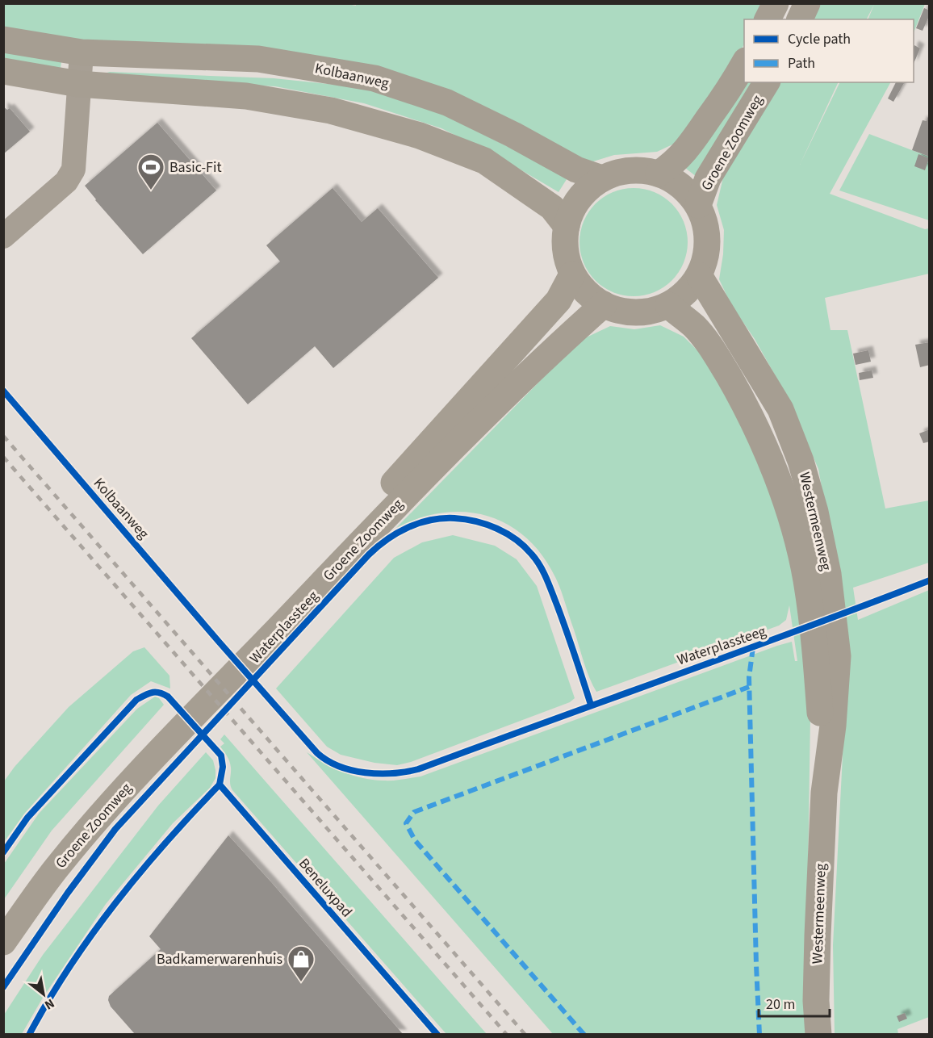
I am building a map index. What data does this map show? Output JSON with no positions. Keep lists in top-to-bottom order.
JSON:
{
  "streets": {
    "street": ["Kolbaanweg", "Groene Zoomweg", "Westermeenweg"],
    "cycle path": ["Waterplassteeg", "Beneluxpad"]
  },
  "crossings": [
    ["Kolbaanweg", "Groene Zoomweg"],
    ["Kolbaanweg", "Westermeenweg"],
    ["Groene Zoomweg", "Westermeenweg"]
  ],
  "places": {
    "sports": ["Basic-Fit"],
    "shop": ["Badkamerwarenhuis"]
  },
  "legend": ["Cycle path", "Path"],
  "scale_bar": "20 m",
  "north": "bottom right"
}
